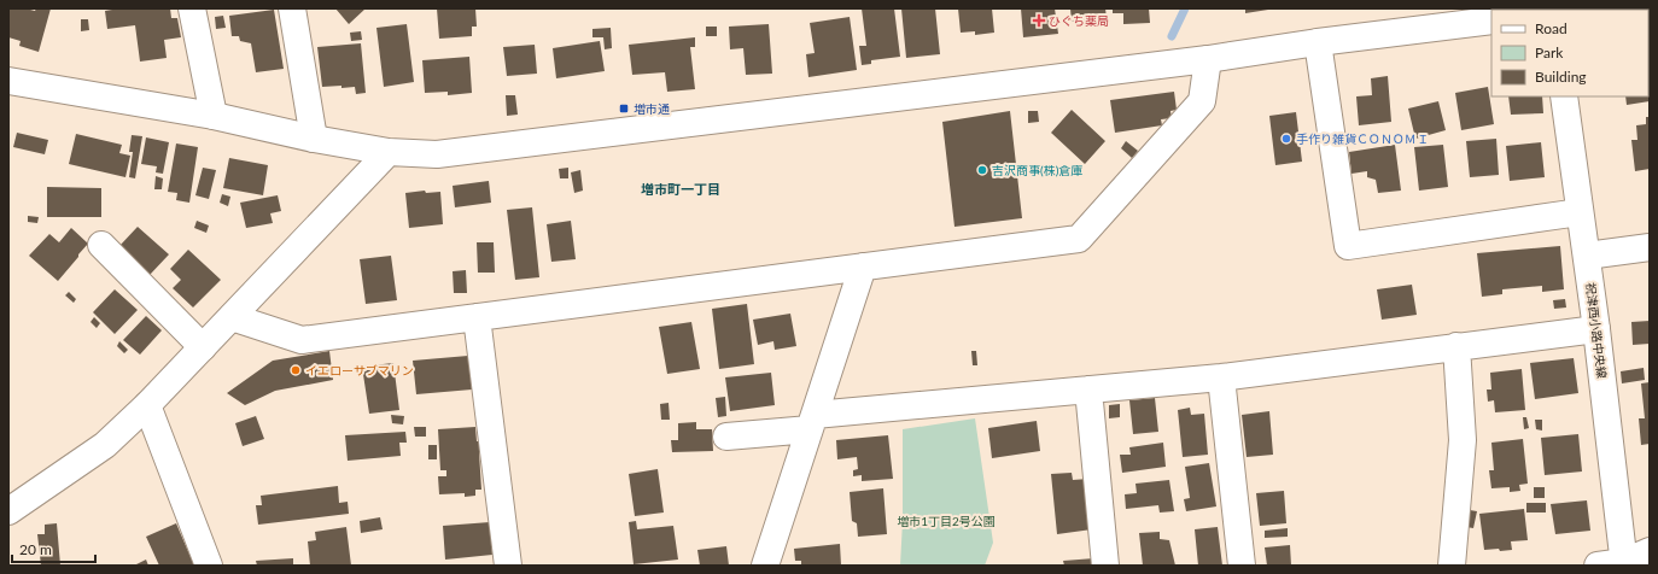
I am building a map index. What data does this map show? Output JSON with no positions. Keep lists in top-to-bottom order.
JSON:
{
  "streets": {
    "street": ["祝津西小路中央線"]
  },
  "districts": ["増市町一丁目"],
  "parks": ["増市1丁目2号公園"],
  "places": {
    "health": ["ひぐち薬局"],
    "transit": ["増市通"],
    "other": ["手作り雑貨ＣＯＮＯＭＩ", "吉沢商事(株)倉庫", "イエローサブマリン"]
  },
  "legend": ["Road", "Park", "Building"],
  "scale_bar": "20 m"
}
